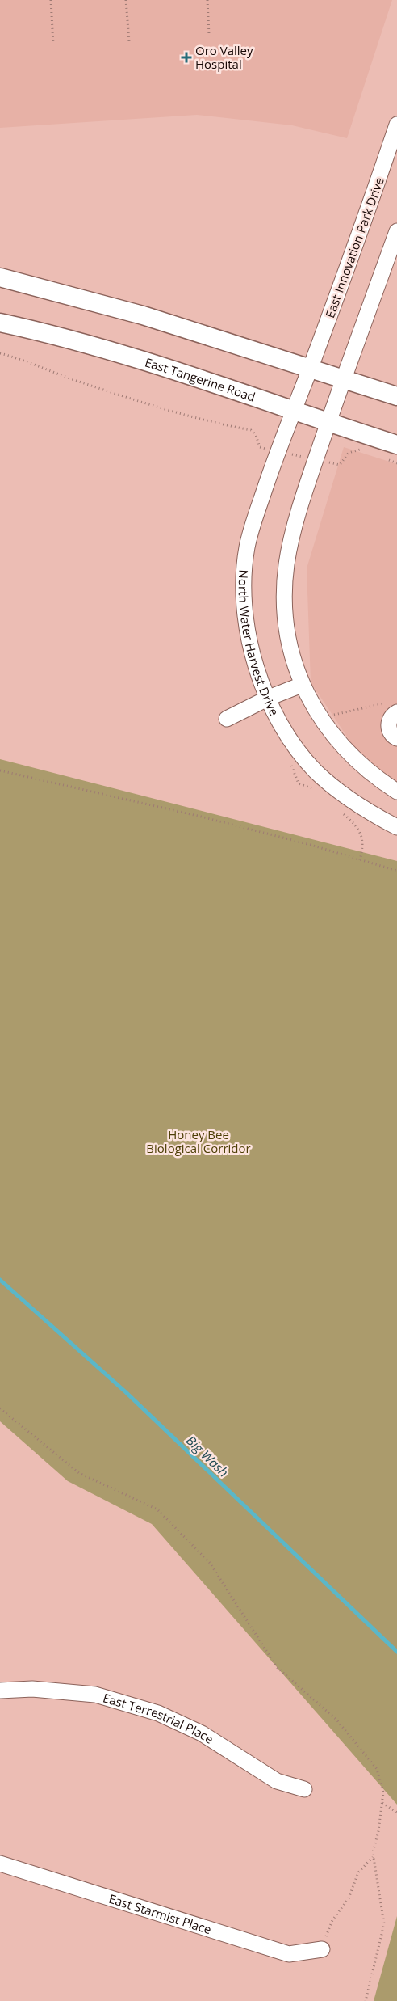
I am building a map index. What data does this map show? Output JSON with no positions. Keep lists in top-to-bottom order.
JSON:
{
  "streets": {
    "main road": ["East Tangerine Road"],
    "street": [
      "East Innovation Park Drive",
      "North Water Harvest Drive",
      "East Terrestrial Place",
      "East Starmist Place"
    ]
  },
  "crossings": [
    ["East Innovation Park Drive", "East Tangerine Road"],
    ["East Innovation Park Drive", "North Water Harvest Drive"],
    ["East Tangerine Road", "North Water Harvest Drive"]
  ],
  "water": ["Big Wash"],
  "parks": ["Honey Bee Biological Corridor"],
  "places": {
    "health": ["Oro Valley Hospital"]
  }
}
